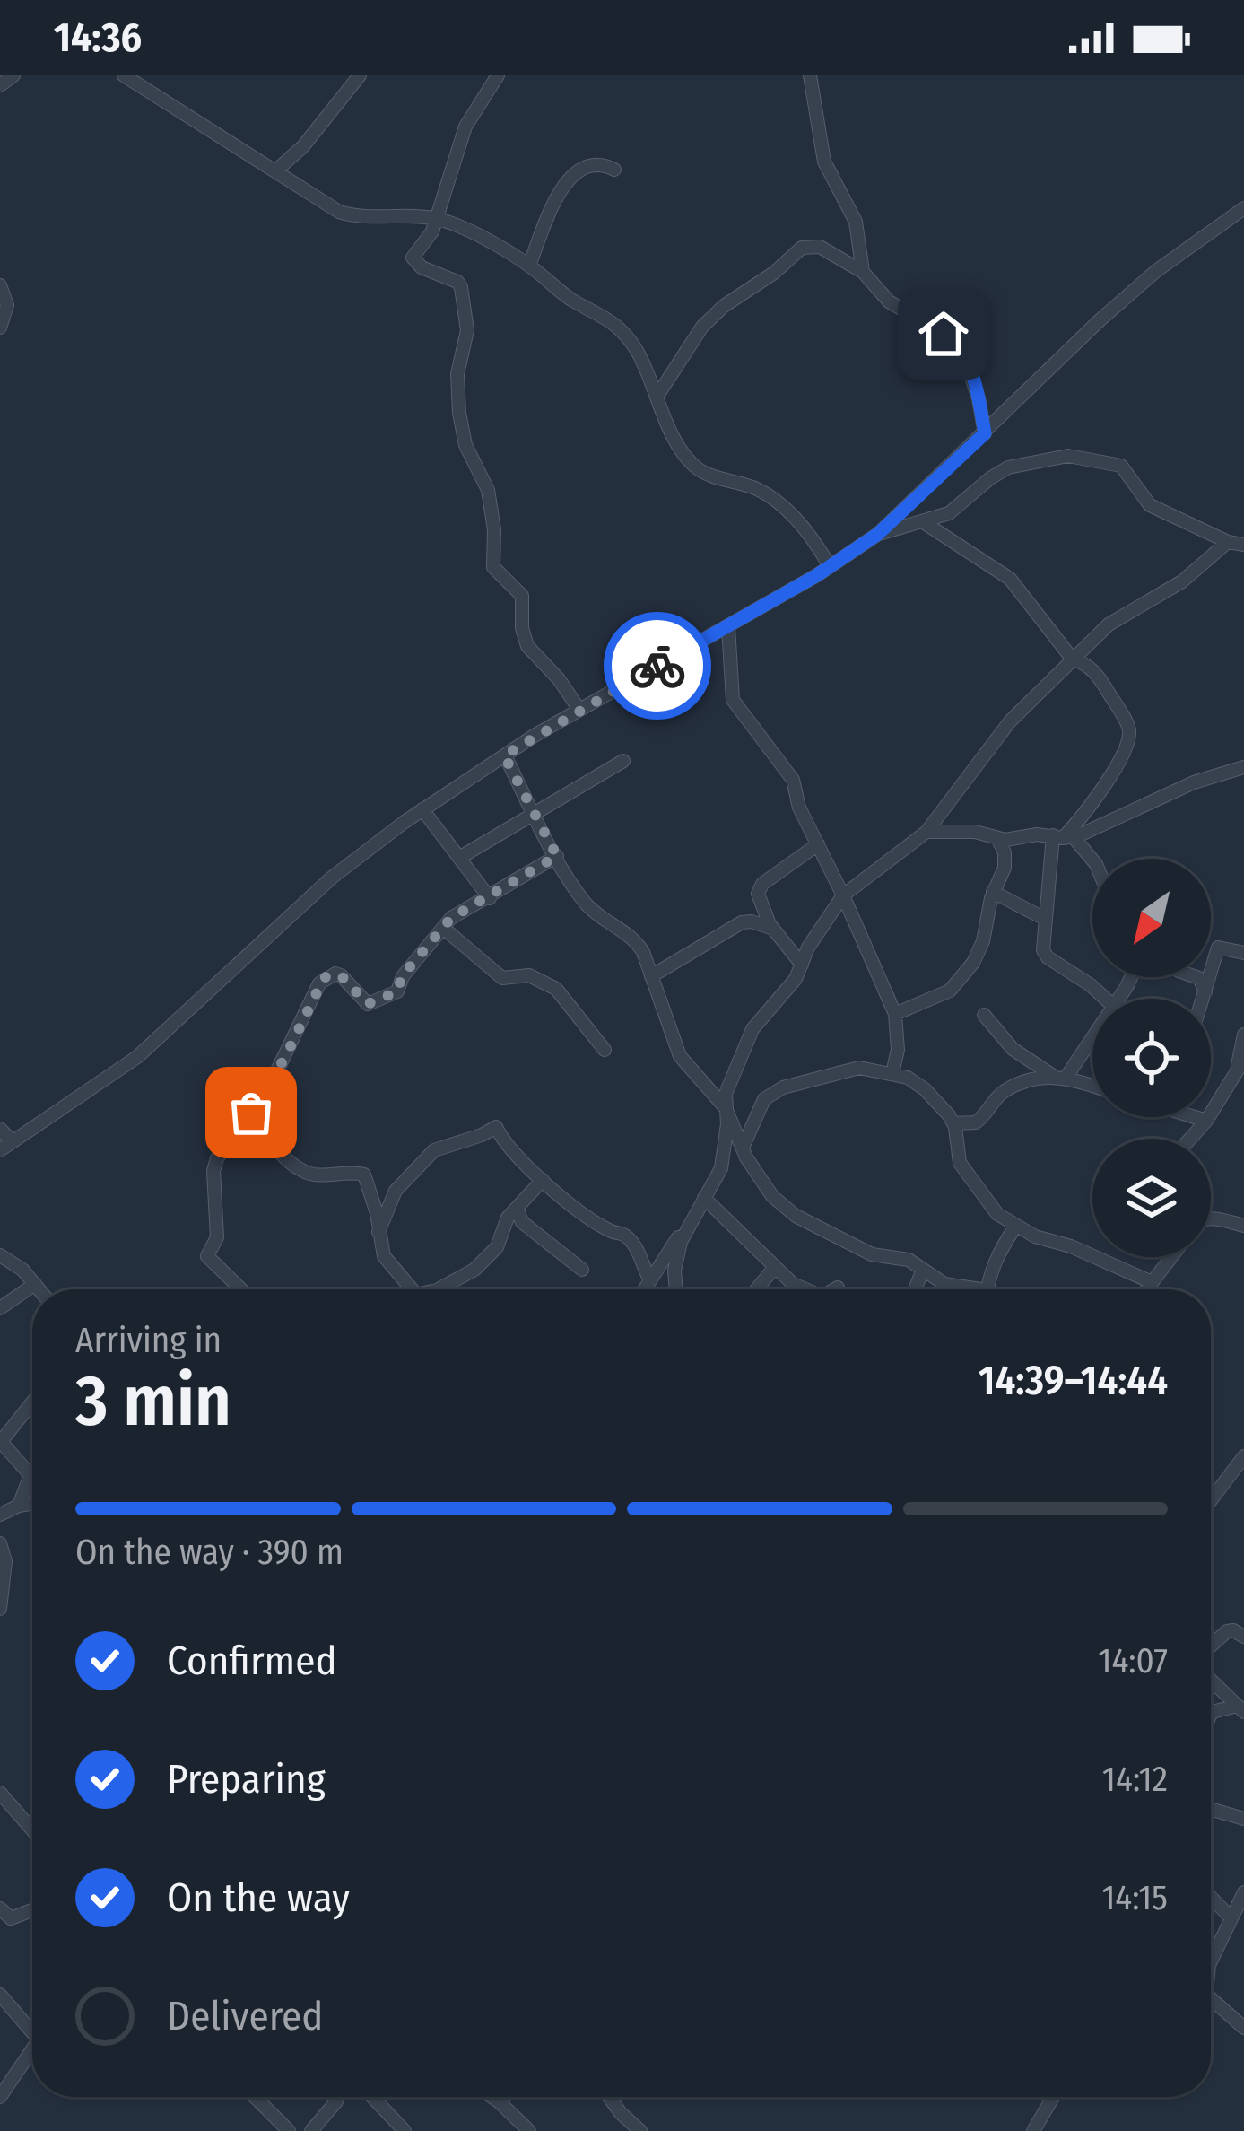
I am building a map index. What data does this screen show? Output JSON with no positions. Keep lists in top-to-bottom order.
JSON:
{
  "north": "bottom left",
  "page": {
    "status": "14:36",
    "heading": ["3 min", "Arriving in", "14:39–14:44"],
    "bar": "On the way · 390 m",
    "list": [
      ["Confirmed", "14:07"],
      ["Preparing", "14:12"],
      ["On the way", "14:15"],
      "Delivered"
    ]
  }
}
